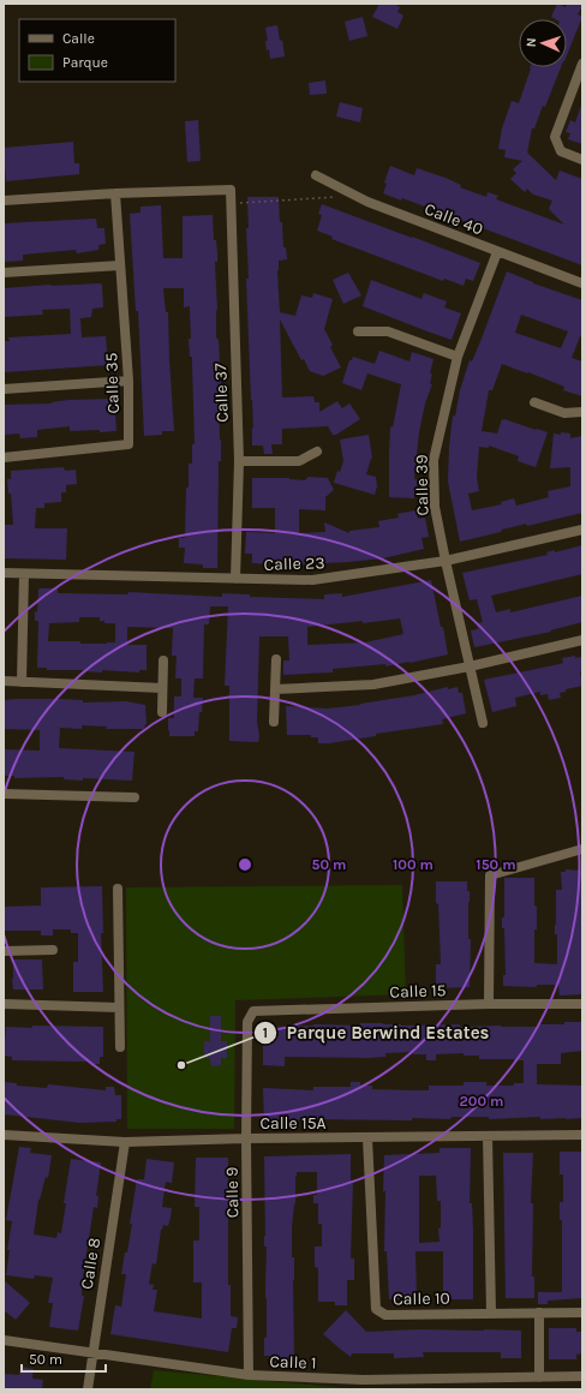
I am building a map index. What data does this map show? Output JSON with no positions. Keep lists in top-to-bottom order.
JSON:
{
  "streets": {
    "street": [
      "Calle 40",
      "Calle 35",
      "Calle 37",
      "Calle 39",
      "Calle 23",
      "Calle 15",
      "Calle 15A",
      "Calle 9",
      "Calle 8",
      "Calle 10",
      "Calle 1"
    ]
  },
  "crossings": [
    ["Calle 40", "Calle 39"],
    ["Calle 37", "Calle 23"],
    ["Calle 39", "Calle 23"],
    ["Calle 15", "Calle 9"],
    ["Calle 15A", "Calle 9"],
    ["Calle 15A", "Calle 8"],
    ["Calle 15A", "Calle 10"],
    ["Calle 9", "Calle 1"],
    ["Calle 8", "Calle 1"]
  ],
  "places": ["Parque Berwind Estates"],
  "legend": ["Calle", "Parque"],
  "scale_bar": "50 m",
  "north": "left",
  "rings": [
    "50 m",
    "100 m",
    "150 m",
    "200 m"
  ]
}
